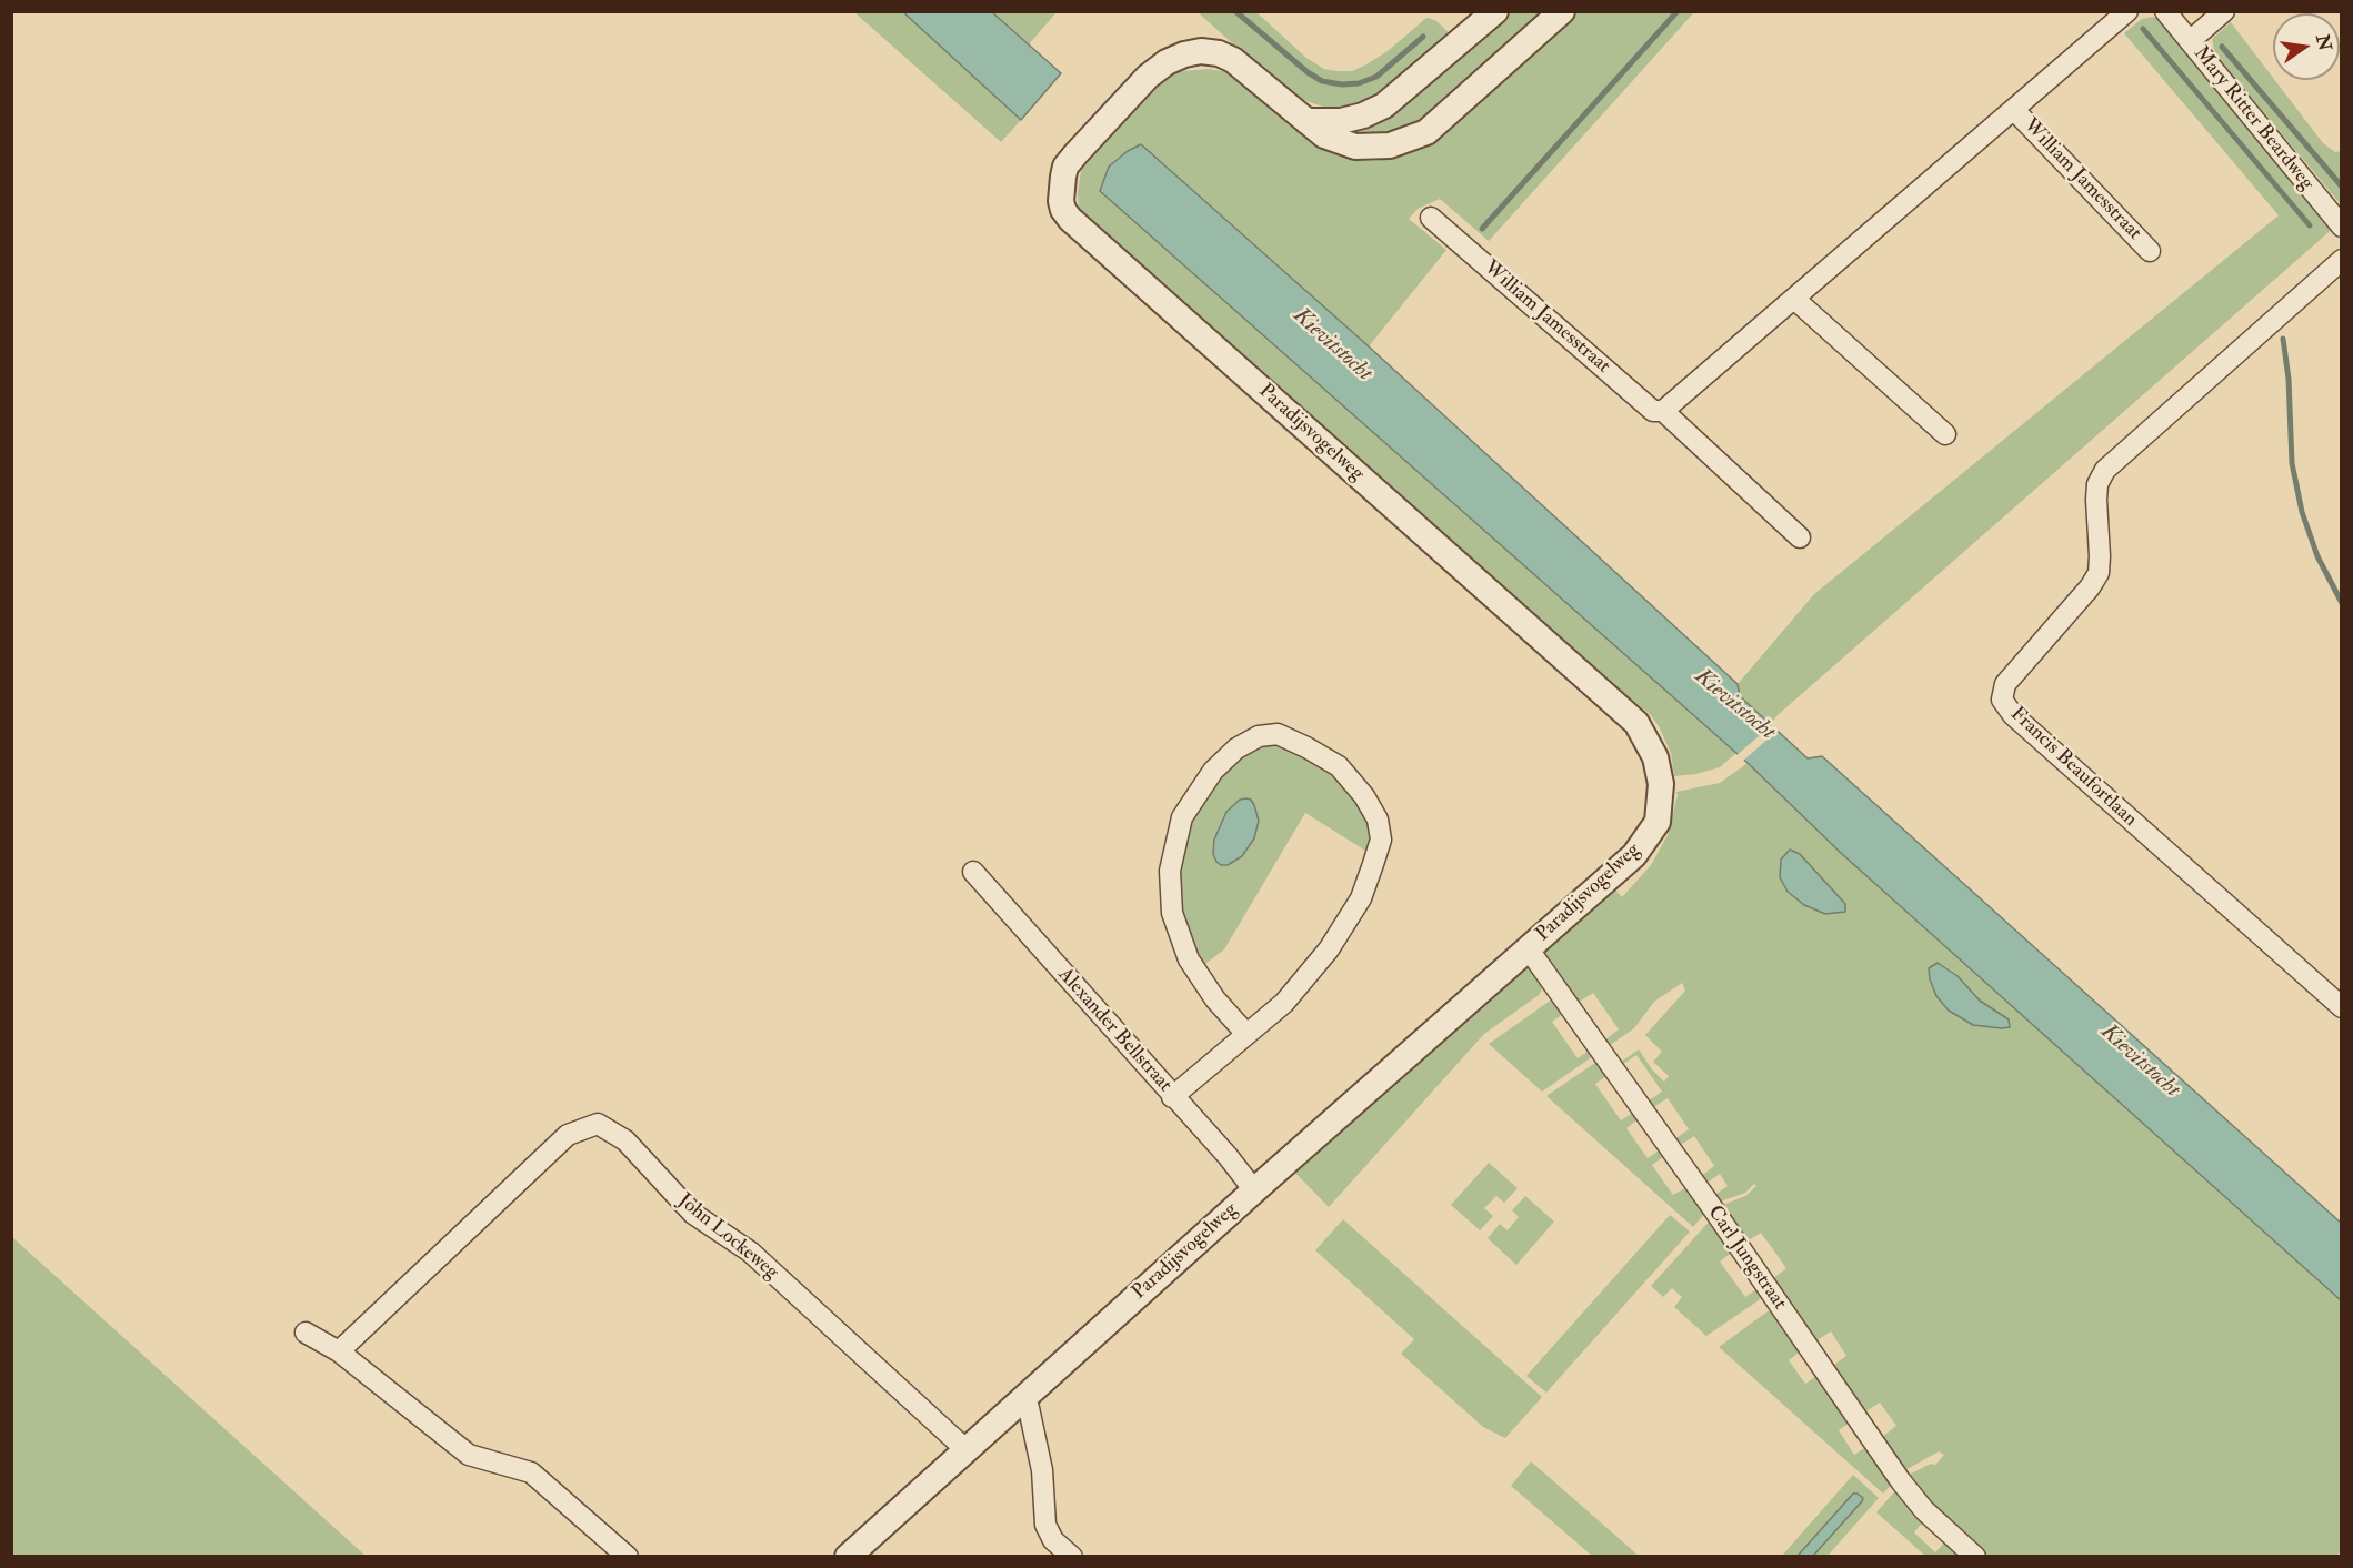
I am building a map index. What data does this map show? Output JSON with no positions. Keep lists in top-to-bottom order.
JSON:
{
  "streets": {
    "street": [
      "Mary Ritter Beardweg",
      "William Jamesstraat",
      "Paradijsvogelweg",
      "Francis Beaufortlaan",
      "Alexander Bellstraat",
      "John Lockeweg",
      "Carl Jungstraat"
    ]
  },
  "crossings": [
    ["Paradijsvogelweg", "Alexander Bellstraat"],
    ["Paradijsvogelweg", "John Lockeweg"],
    ["Paradijsvogelweg", "Carl Jungstraat"]
  ],
  "water": ["Kievitstocht"],
  "north": "right"
}
